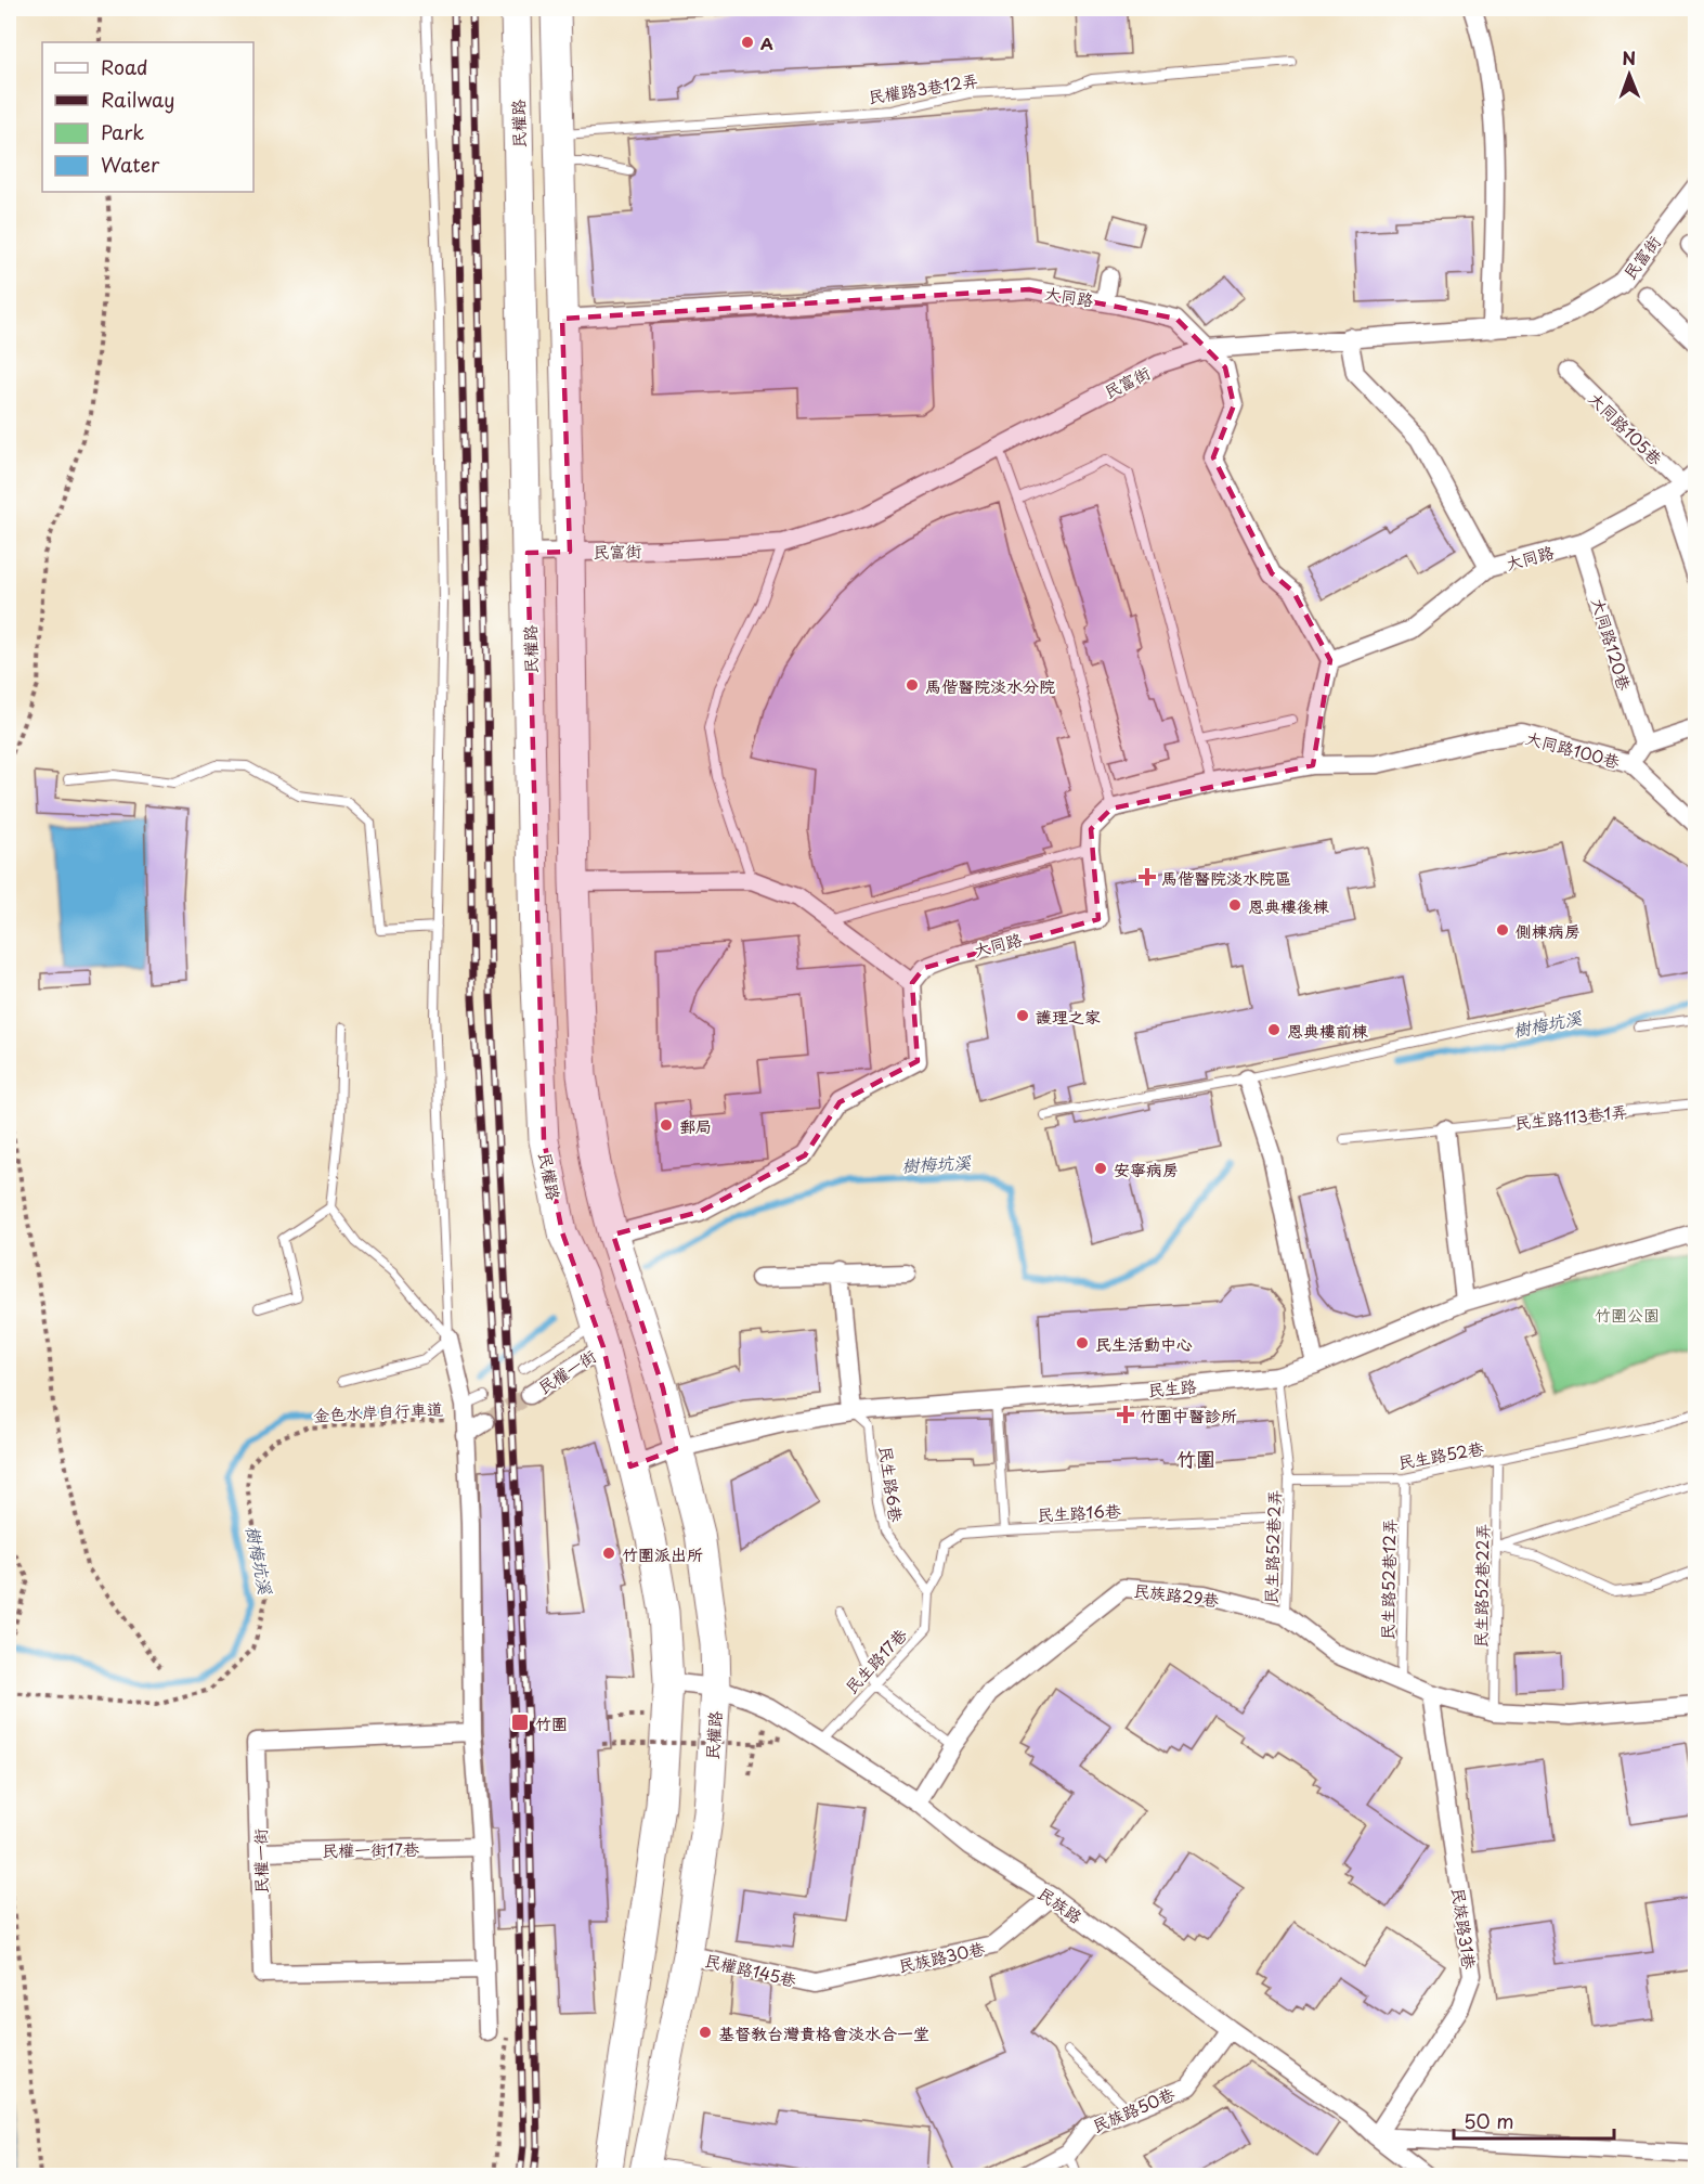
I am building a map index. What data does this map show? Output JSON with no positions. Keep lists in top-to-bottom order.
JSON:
{
  "streets": {
    "main road": ["民權路"],
    "street": [
      "民富街",
      "大同路",
      "大同路105巷",
      "大同路120巷",
      "大同路100巷",
      "民權一街",
      "民生路",
      "民族路29巷",
      "民權一街17巷",
      "民族路",
      "民族路31巷",
      "民族路30巷",
      "民權路145巷",
      "民族路50巷"
    ],
    "lane": [
      "民權路3巷12弄",
      "民生路113巷1弄",
      "民生路52巷",
      "民生路6巷",
      "民生路16巷",
      "民生路52巷2弄",
      "民生路52巷12弄",
      "民生路52巷22弄",
      "民生路17巷"
    ],
    "path": ["金色水岸自行車道"]
  },
  "crossings": [
    ["民權路", "民富街"],
    ["民權路", "民權一街"],
    ["民權路", "民生路"],
    ["民權路", "民族路"],
    ["民權路", "民權路145巷"],
    ["民富街", "大同路"],
    ["大同路", "大同路105巷"],
    ["大同路", "大同路120巷"],
    ["民權一街", "民權一街17巷"],
    ["民生路", "民生路6巷"],
    ["民生路52巷", "民生路52巷2弄"],
    ["民生路52巷", "民生路52巷12弄"],
    ["民生路52巷", "民生路52巷22弄"],
    ["民生路6巷", "民生路17巷"],
    ["民生路16巷", "民生路52巷2弄"],
    ["民生路52巷2弄", "民族路29巷"],
    ["民生路52巷12弄", "民族路29巷"],
    ["民生路52巷22弄", "民族路29巷"],
    ["民族路29巷", "民族路"],
    ["民族路29巷", "民族路31巷"],
    ["民生路17巷", "民族路"],
    ["民族路", "民族路31巷"],
    ["民族路", "民族路30巷"],
    ["民族路", "民族路50巷"],
    ["民族路30巷", "民權路145巷"]
  ],
  "districts": ["竹圍"],
  "water": ["樹梅坑溪"],
  "parks": ["竹圍公園"],
  "places": {
    "other": [
      "A",
      "馬偕醫院淡水分院",
      "恩典樓後棟",
      "側棟病房",
      "護理之家",
      "恩典樓前棟",
      "郵局",
      "安寧病房",
      "民生活動中心",
      "竹圍派出所",
      "基督教台灣貴格會淡水合一堂"
    ],
    "health": ["馬偕醫院淡水院區", "竹圍中醫診所"],
    "transit": ["竹圍"]
  },
  "legend": [
    "Road",
    "Railway",
    "Park",
    "Water"
  ],
  "scale_bar": "50 m",
  "north": "top"
}
